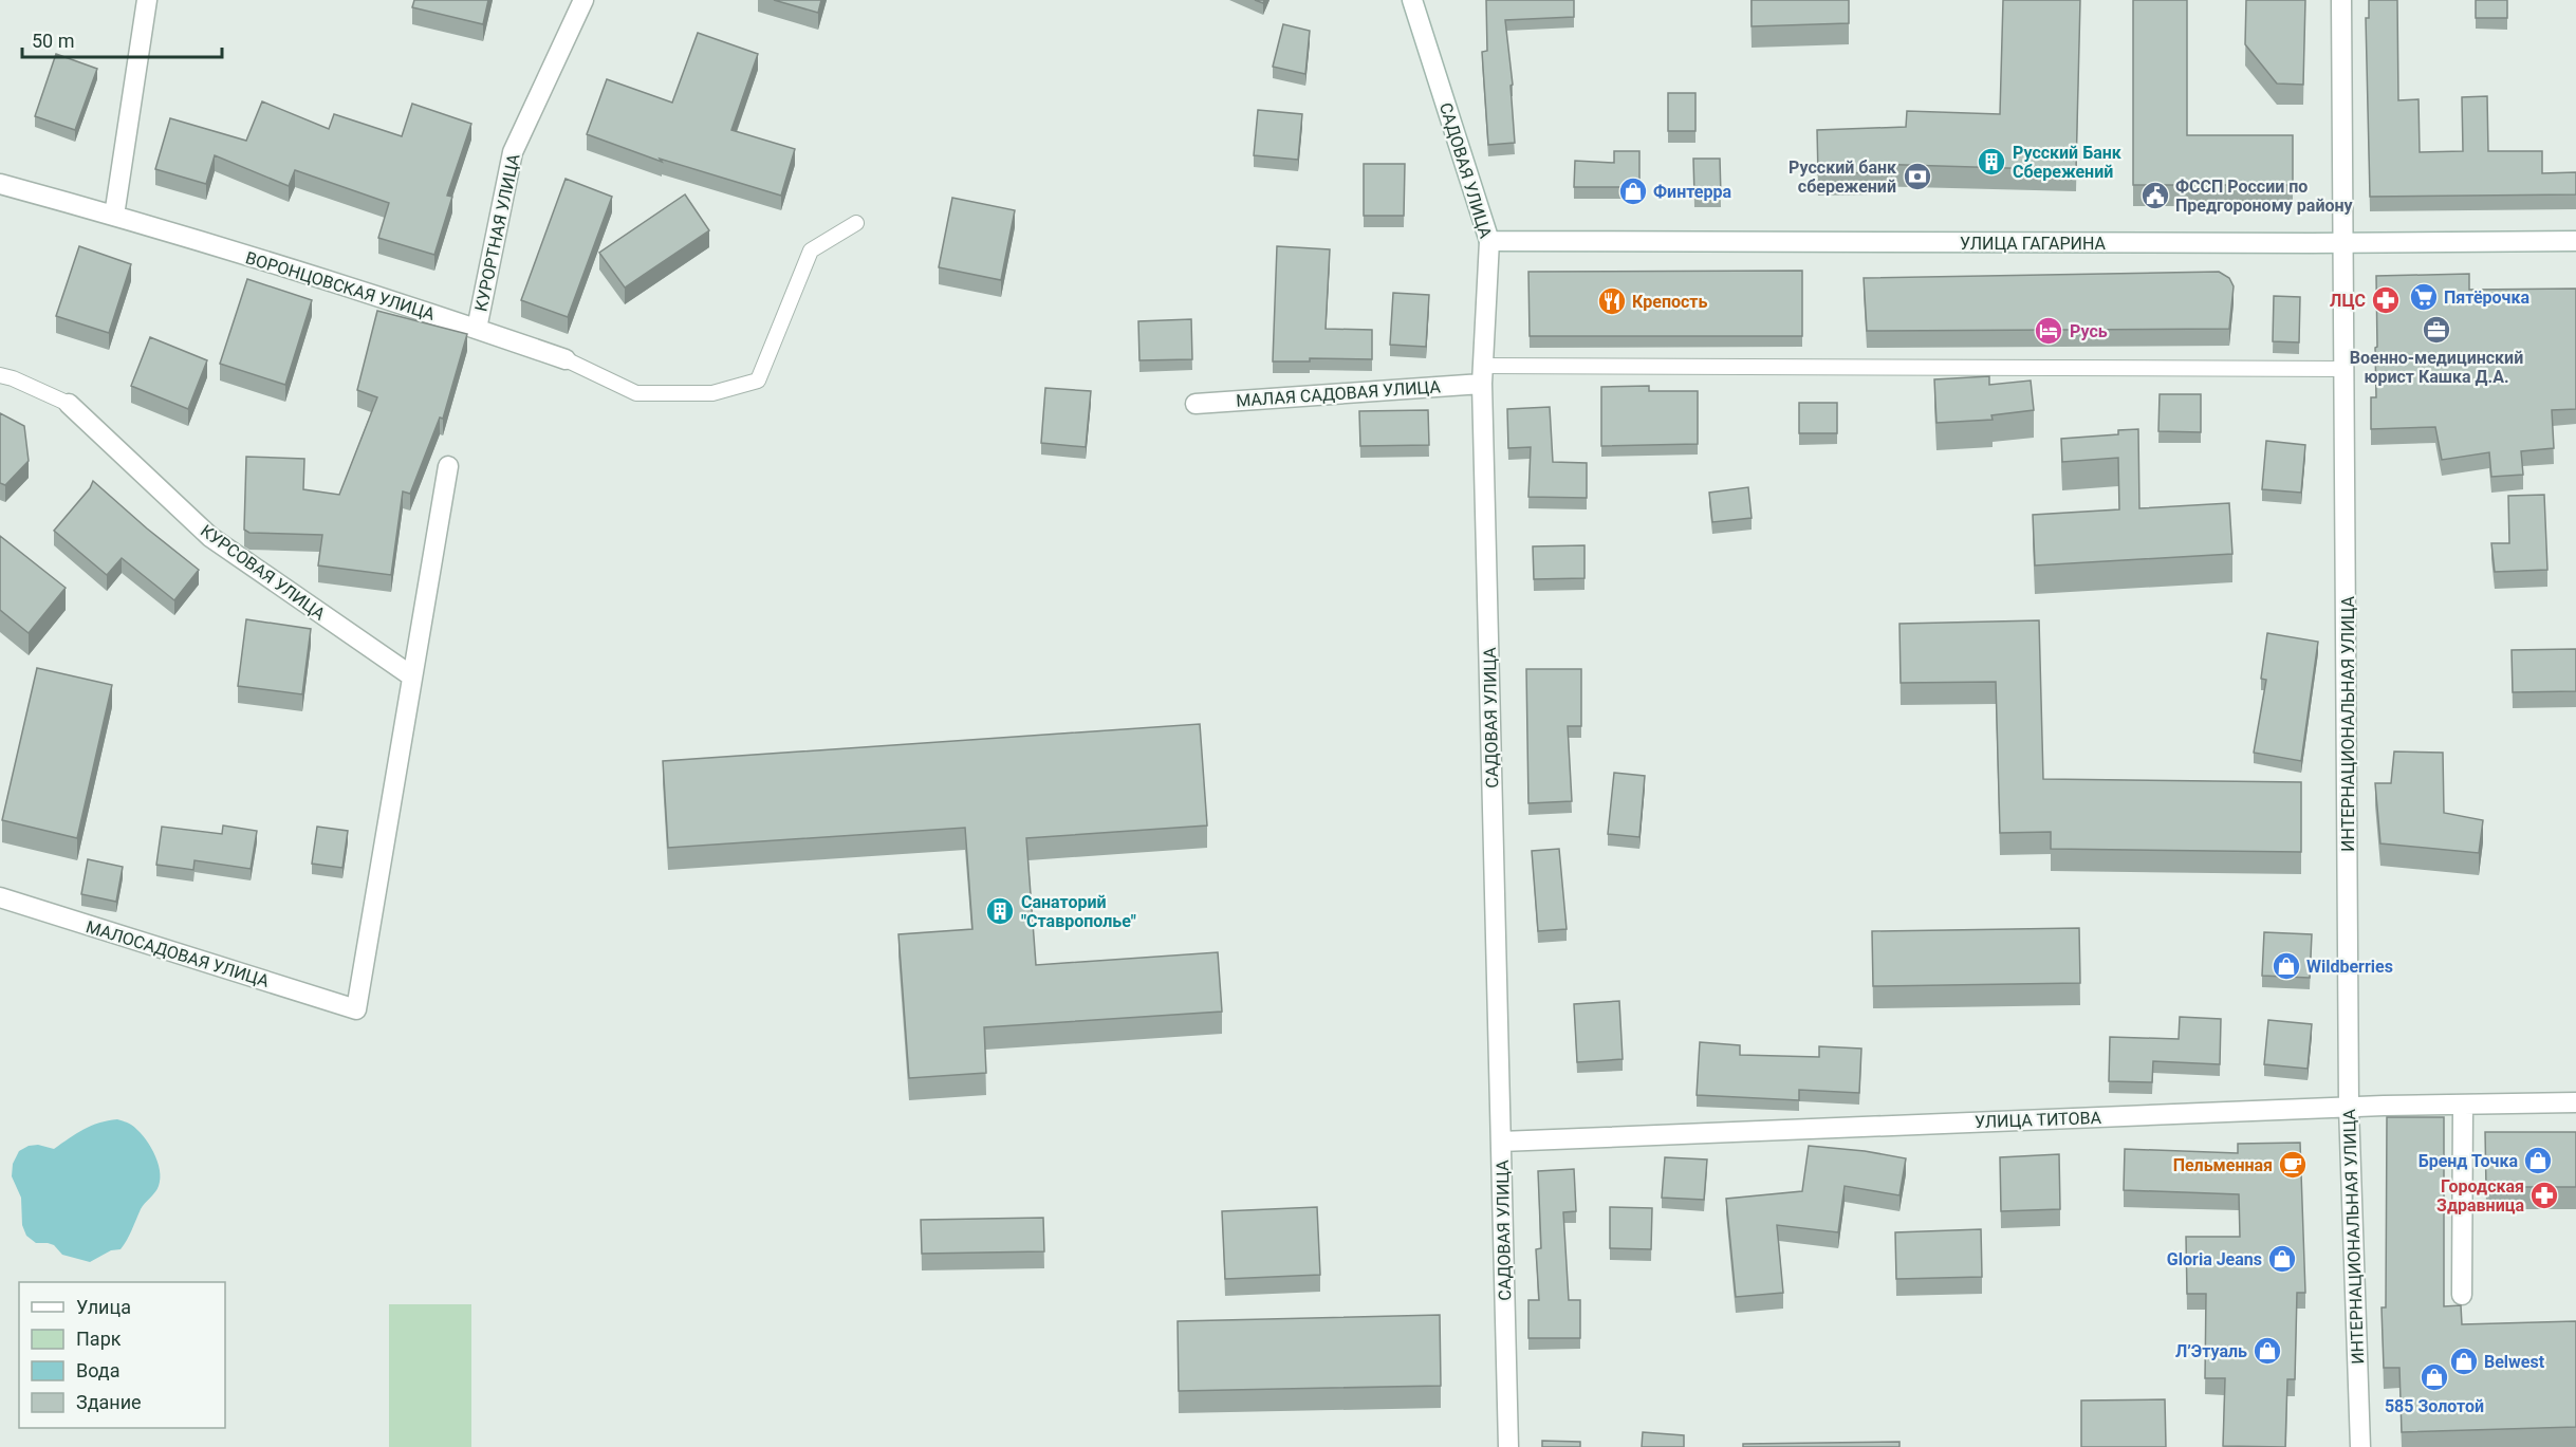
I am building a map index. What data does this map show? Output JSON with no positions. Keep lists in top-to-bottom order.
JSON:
{
  "streets": {
    "street": [
      "САДОВАЯ УЛИЦА",
      "КУРОРТНАЯ УЛИЦА",
      "УЛИЦА ГАГАРИНА",
      "ВОРОНЦОВСКАЯ УЛИЦА",
      "МАЛАЯ САДОВАЯ УЛИЦА",
      "КУРСОВАЯ УЛИЦА",
      "ИНТЕРНАЦИОНАЛЬНАЯ УЛИЦА",
      "МАЛОСАДОВАЯ УЛИЦА",
      "УЛИЦА ТИТОВА"
    ]
  },
  "crossings": [
    ["САДОВАЯ УЛИЦА", "УЛИЦА ГАГАРИНА"],
    ["САДОВАЯ УЛИЦА", "МАЛАЯ САДОВАЯ УЛИЦА"],
    ["САДОВАЯ УЛИЦА", "УЛИЦА ТИТОВА"],
    ["КУРОРТНАЯ УЛИЦА", "ВОРОНЦОВСКАЯ УЛИЦА"],
    ["УЛИЦА ГАГАРИНА", "ИНТЕРНАЦИОНАЛЬНАЯ УЛИЦА"],
    ["КУРСОВАЯ УЛИЦА", "МАЛОСАДОВАЯ УЛИЦА"],
    ["ИНТЕРНАЦИОНАЛЬНАЯ УЛИЦА", "УЛИЦА ТИТОВА"]
  ],
  "places": {
    "building": ["Русский Банк Сбережений", "Санаторий \"Ставрополье\""],
    "bank": ["Русский банк сбережений"],
    "shop": [
      "Финтерра",
      "Wildberries",
      "Бренд Точка",
      "Gloria Jeans",
      "Л’Этуаль",
      "Belwest",
      "585 Золотой"
    ],
    "public building": ["ФССП России по Предгороному району"],
    "supermarket": ["Пятёрочка"],
    "pharmacy": ["ЛЦС", "Городская Здравница"],
    "restaurant": ["Крепость"],
    "office": ["Военно-медицинский юрист Кашка Д.А."],
    "hotel": ["Русь"],
    "cafe": ["Пельменная"]
  },
  "legend": [
    "Улица",
    "Парк",
    "Вода",
    "Здание"
  ],
  "scale_bar": "50 m"
}
